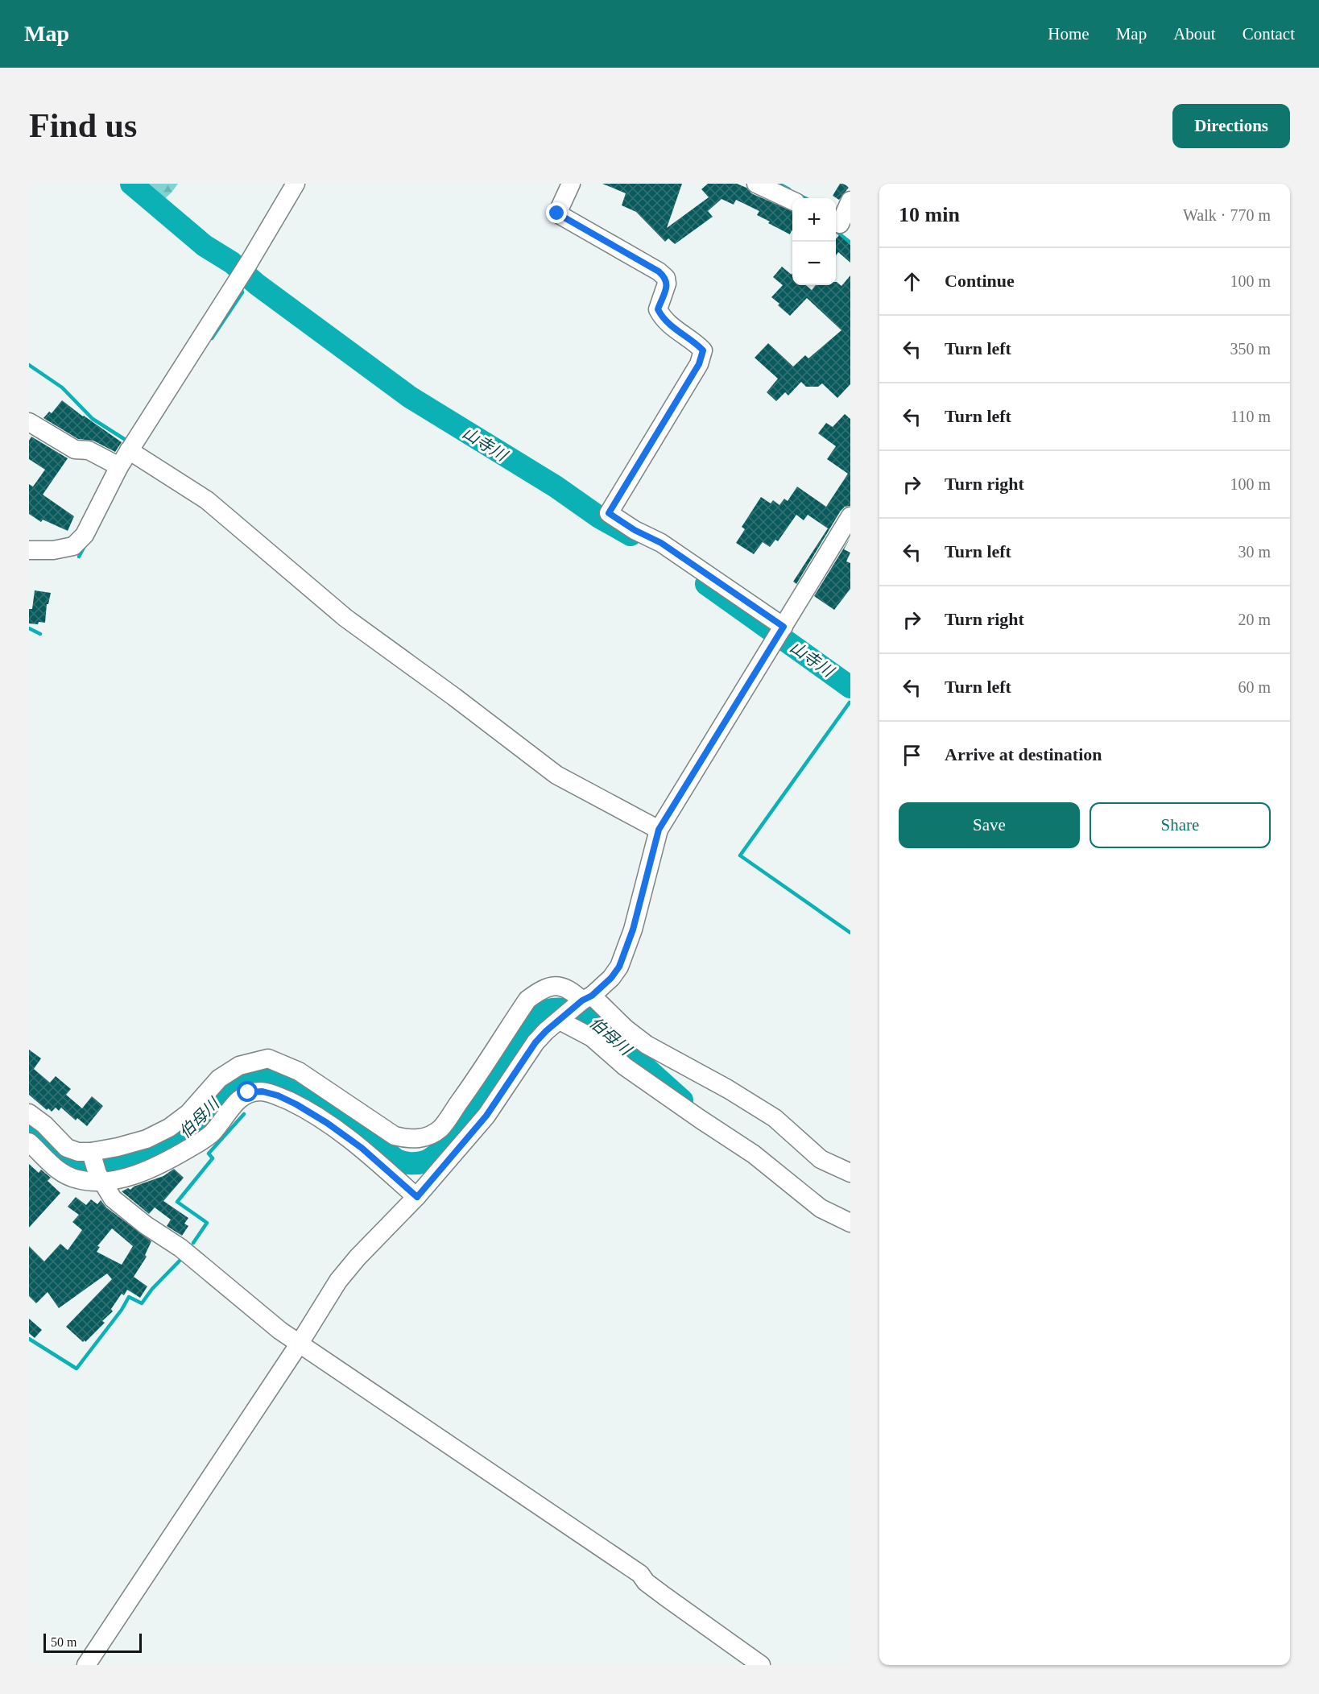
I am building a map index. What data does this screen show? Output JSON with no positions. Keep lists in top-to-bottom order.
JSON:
{
  "water": ["山寺川", "伯母川"],
  "scale_bar": "50 m",
  "page": {
    "header": "Map",
    "nav": [
      "Home",
      "Map",
      "About",
      "Contact"
    ],
    "buttons": [
      "Directions",
      ["Save", "Share"]
    ],
    "title": "Find us",
    "heading": ["10 min", "Walk · 770 m"],
    "map_buttons": ["+", "−"],
    "list": [
      ["Continue", "100 m"],
      ["Turn left", "350 m"],
      ["Turn left", "110 m"],
      ["Turn right", "100 m"],
      ["Turn left", "30 m"],
      ["Turn right", "20 m"],
      ["Turn left", "60 m"],
      "Arrive at destination"
    ],
    "scale": "50 m"
  }
}
